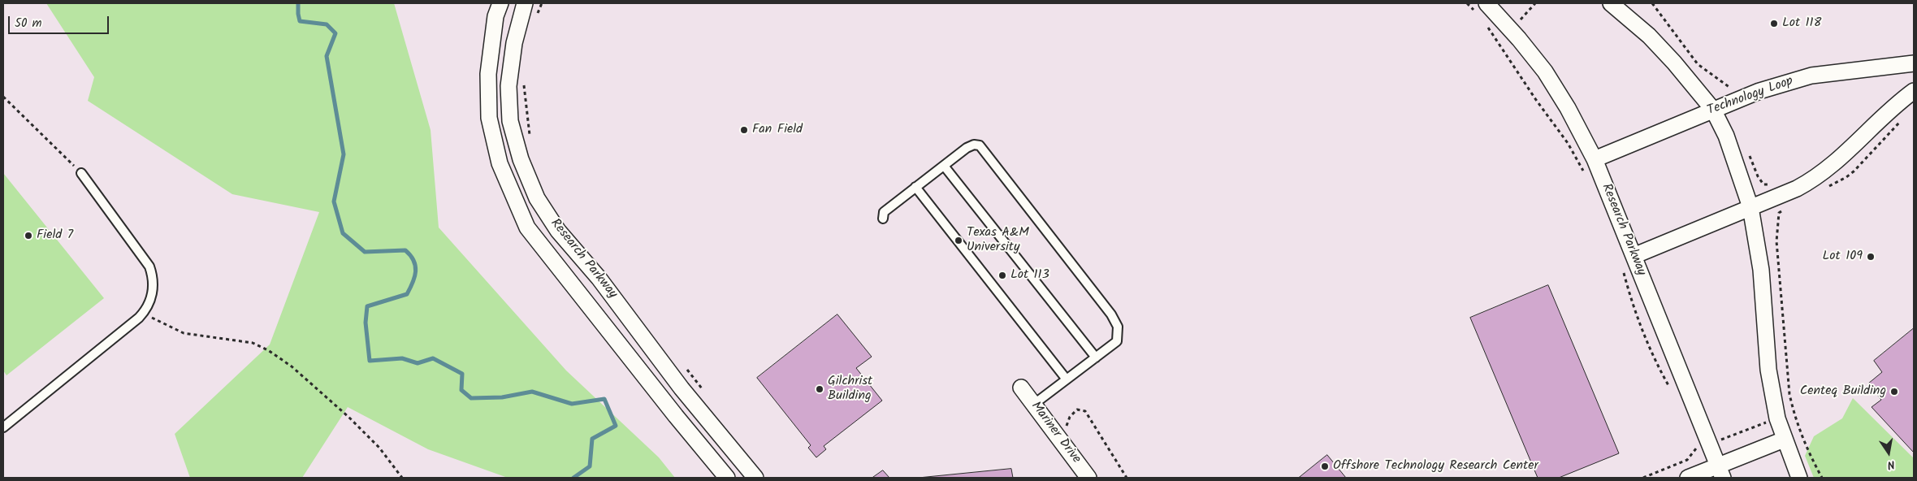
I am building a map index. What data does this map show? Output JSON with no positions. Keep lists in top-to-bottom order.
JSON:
{
  "streets": {
    "street": ["Technology Loop", "Research Parkway", "Mariner Drive"]
  },
  "crossings": [
    ["Technology Loop", "Research Parkway"]
  ],
  "places": [
    "Lot 118",
    "Fan Field",
    "Field 7",
    "Texas A&M University",
    "Lot 109",
    "Lot 113",
    "Gilchrist Building",
    "Centeq Building",
    "Offshore Technology Research Center"
  ],
  "scale_bar": "50 m",
  "north": "bottom"
}
